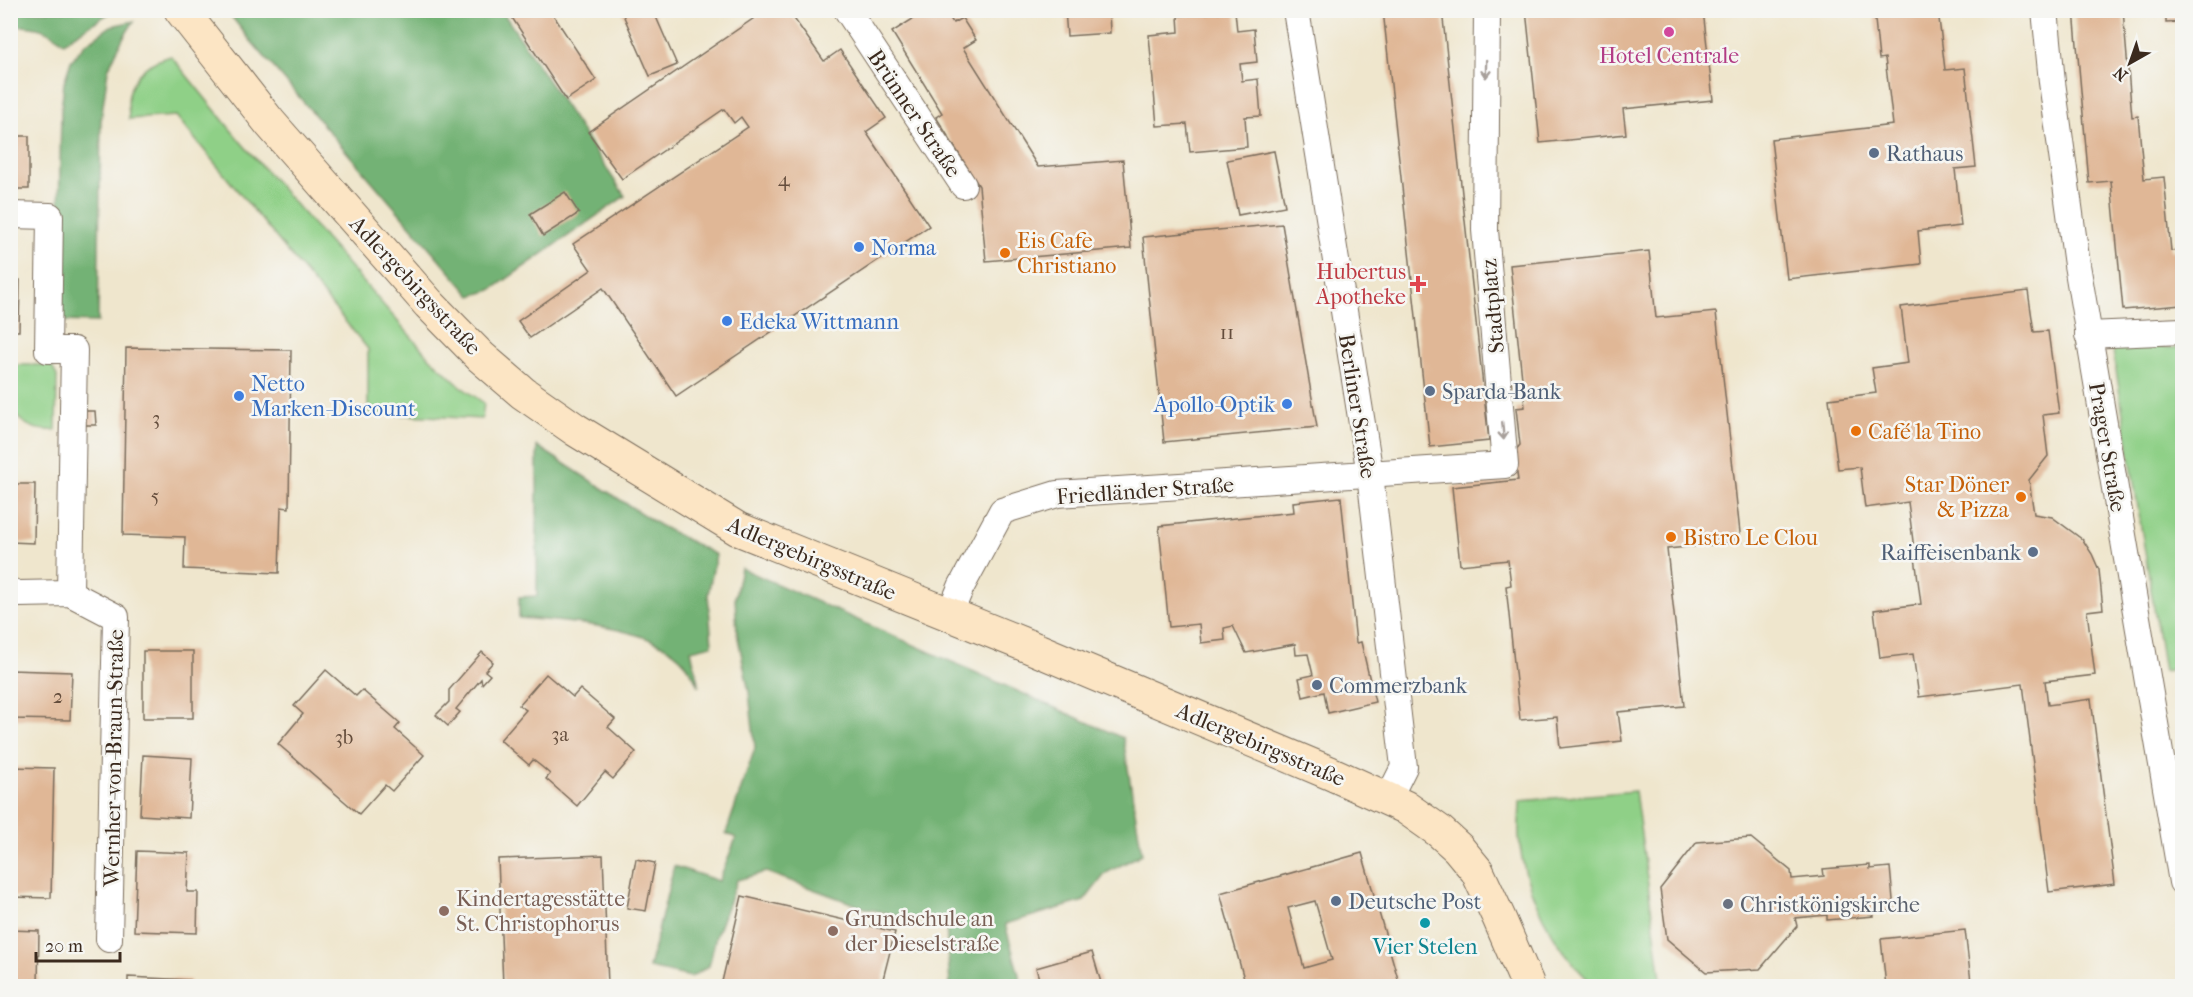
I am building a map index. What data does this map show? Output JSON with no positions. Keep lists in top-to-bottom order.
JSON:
{
  "streets": {
    "street": [
      "Brünner Straße",
      "Adlergebirgsstraße",
      "Stadtplatz",
      "Berliner Straße",
      "Prager Straße",
      "Friedländer Straße",
      "Wernher-von-Braun-Straße"
    ]
  },
  "crossings": [
    ["Adlergebirgsstraße", "Berliner Straße"],
    ["Adlergebirgsstraße", "Friedländer Straße"],
    ["Stadtplatz", "Berliner Straße"],
    ["Stadtplatz", "Friedländer Straße"],
    ["Berliner Straße", "Friedländer Straße"]
  ],
  "one_way": ["Stadtplatz"],
  "places": {
    "other": [
      "Hotel Centrale",
      "Rathaus",
      "Norma",
      "Eis Cafe Christiano",
      "Edeka Wittmann",
      "Sparda-Bank",
      "Netto Marken-Discount",
      "Apollo-Optik",
      "Café la Tino",
      "Star Döner & Pizza",
      "Bistro Le Clou",
      "Raiffeisenbank",
      "Commerzbank",
      "Deutsche Post",
      "Christkönigskirche",
      "Kindertagesstätte St. Christophorus",
      "Vier Stelen",
      "Grundschule an der Dieselstraße"
    ],
    "health": ["Hubertus Apotheke"]
  },
  "house_numbers": [
    "4",
    "11",
    "3",
    "5",
    "2",
    "3a",
    "3b"
  ],
  "scale_bar": "20 m",
  "north": "bottom left"
}
